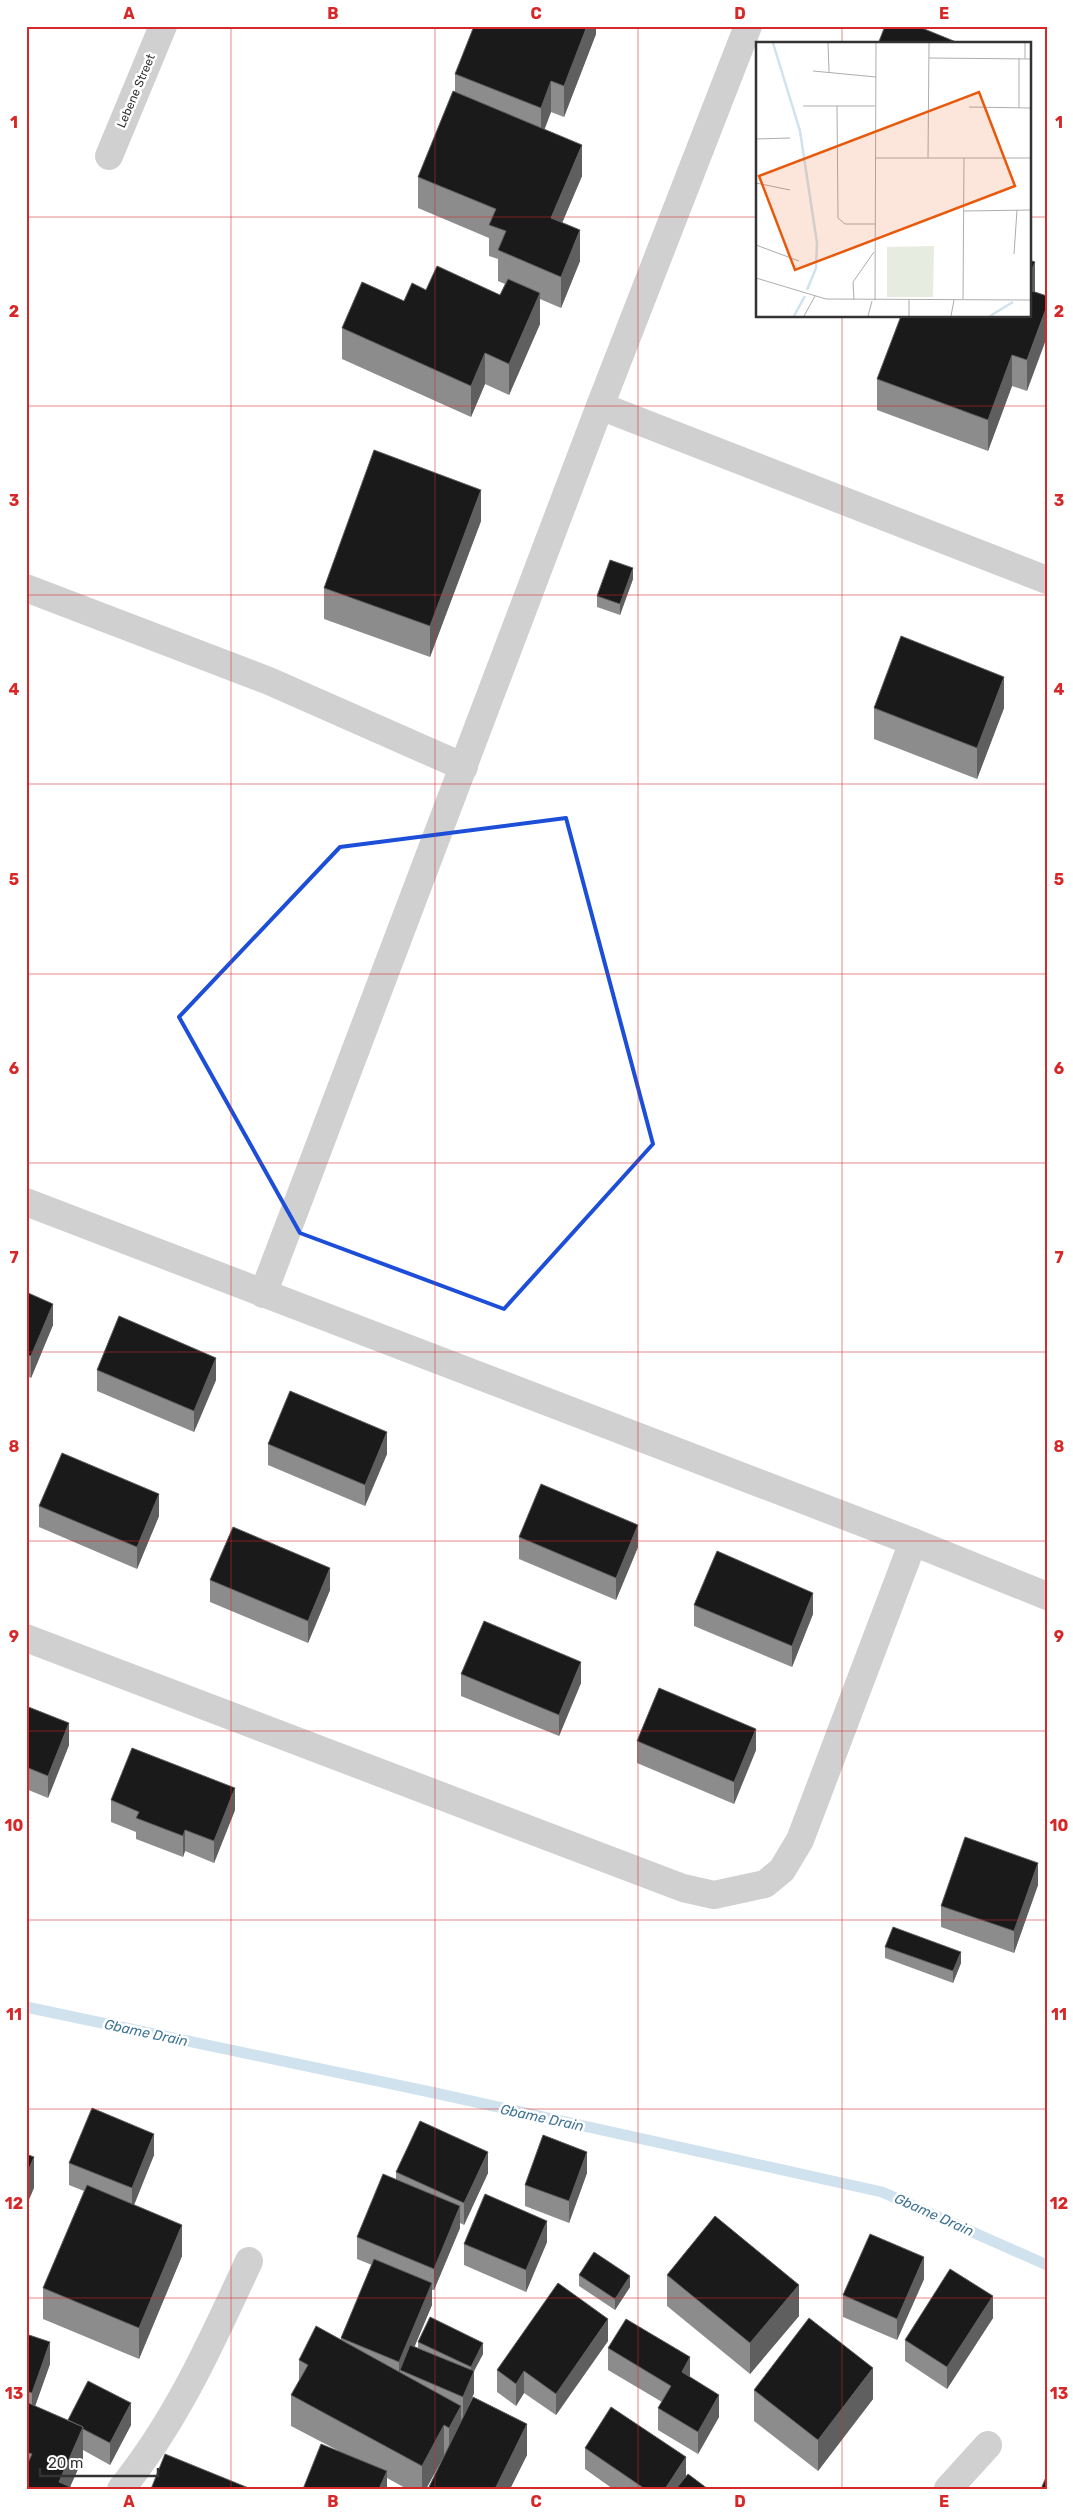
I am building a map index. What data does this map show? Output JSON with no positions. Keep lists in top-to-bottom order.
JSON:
{
  "streets": {
    "street": ["Lebene Street"]
  },
  "water": ["Gbame Drain"],
  "scale_bar": "20 m",
  "grid": {
    "columns": [
      "A",
      "B",
      "C",
      "D",
      "E"
    ],
    "rows": [
      "1",
      "2",
      "3",
      "4",
      "5",
      "6",
      "7",
      "8",
      "9",
      "10",
      "11",
      "12",
      "13"
    ]
  }
}
